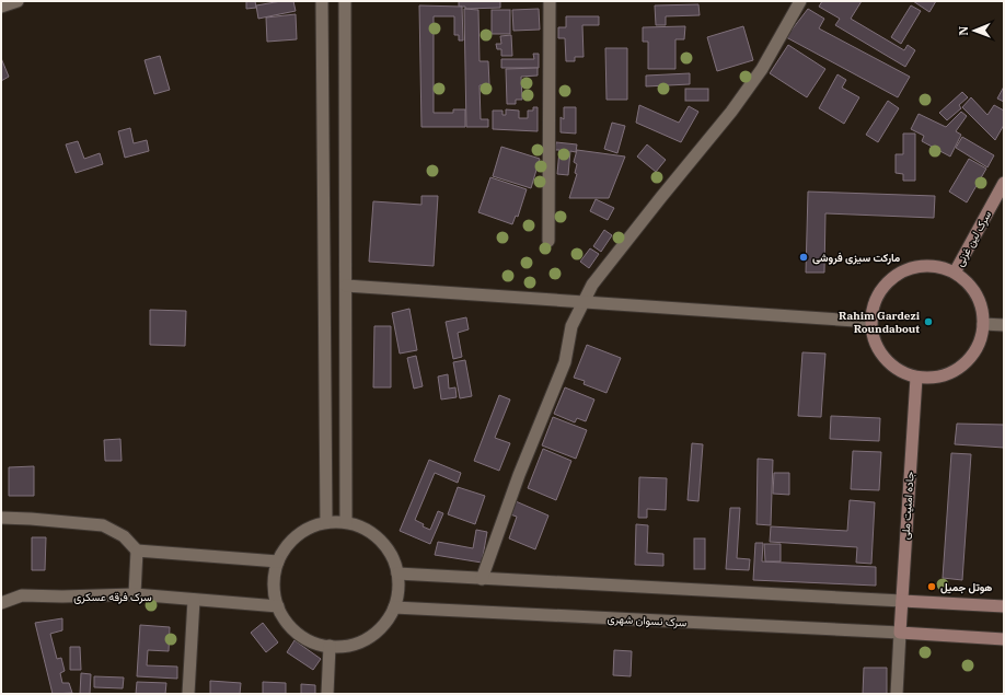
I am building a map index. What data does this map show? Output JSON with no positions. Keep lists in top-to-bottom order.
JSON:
{
  "streets": {
    "main road": ["سرک لین غزنی", "جاده امنیت ملی"],
    "street": ["سرک فرقه عسکری", "سرک نسوان شهری"]
  },
  "crossings": [
    ["سرک لین غزنی", "جاده امنیت ملی"],
    ["جاده امنیت ملی", "سرک نسوان شهری"],
    ["سرک فرقه عسکری", "سرک نسوان شهری"]
  ],
  "places": ["مارکت سیزی فروشی", "Rahim Gardezi Roundabout", "هوتل جمیل"],
  "north": "left"
}
